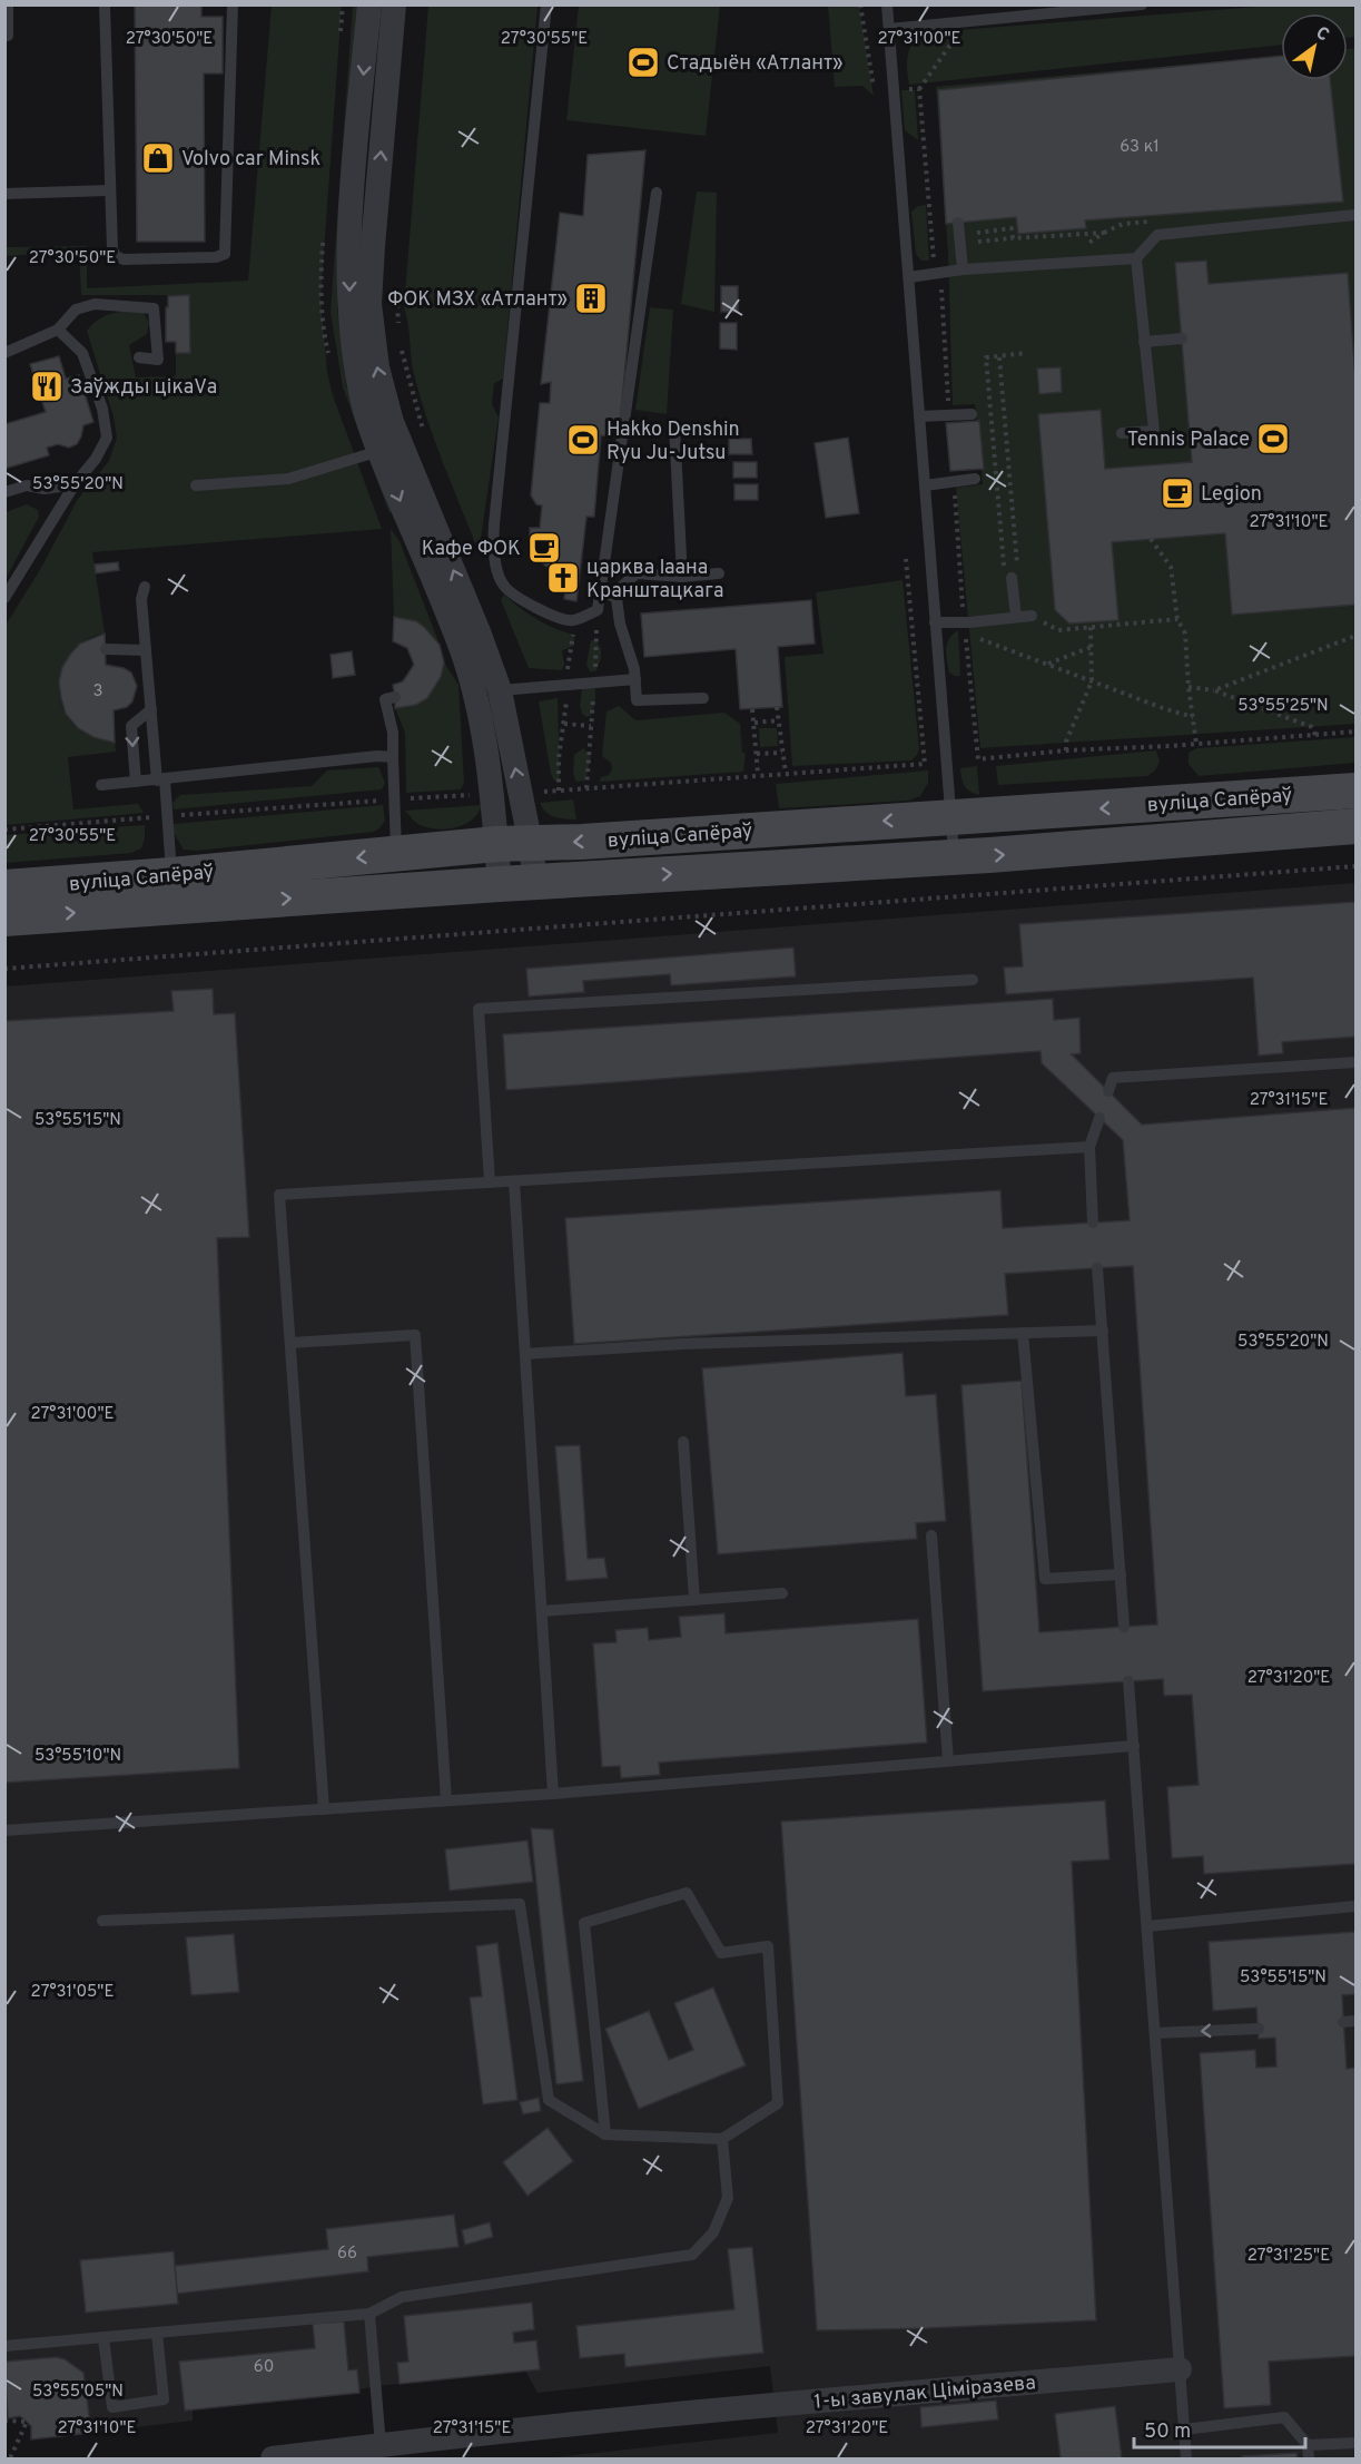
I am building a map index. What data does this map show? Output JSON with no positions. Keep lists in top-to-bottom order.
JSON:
{
  "streets": {
    "main road": ["вуліца Сапёраў"],
    "street": ["1-ы завулак Ціміразева"]
  },
  "places": {
    "sports": ["Стадыён «Атлант»", "Tennis Palace", "Hakko Denshin Ryu Ju-Jutsu"],
    "shop": ["Volvo car Minsk"],
    "building": ["ФОК МЗХ «Атлант»"],
    "restaurant": ["Заўжды цікаVа"],
    "cafe": ["Legion", "Кафе ФОК"],
    "church": ["царква Іаана Кранштацкага"]
  },
  "house_numbers": [
    "63 к1",
    "3",
    "66",
    "60"
  ],
  "scale_bar": "50 m",
  "north": "top right",
  "coordinates": [
    "27°31'00\"E",
    "27°30'50\"E",
    "27°30'55\"E",
    "53°55'20\"N",
    "27°31'10\"E",
    "53°55'25\"N",
    "27°31'15\"E",
    "53°55'15\"N",
    "27°31'20\"E",
    "53°55'10\"N",
    "27°31'05\"E",
    "27°31'25\"E",
    "53°55'05\"N"
  ]
}
